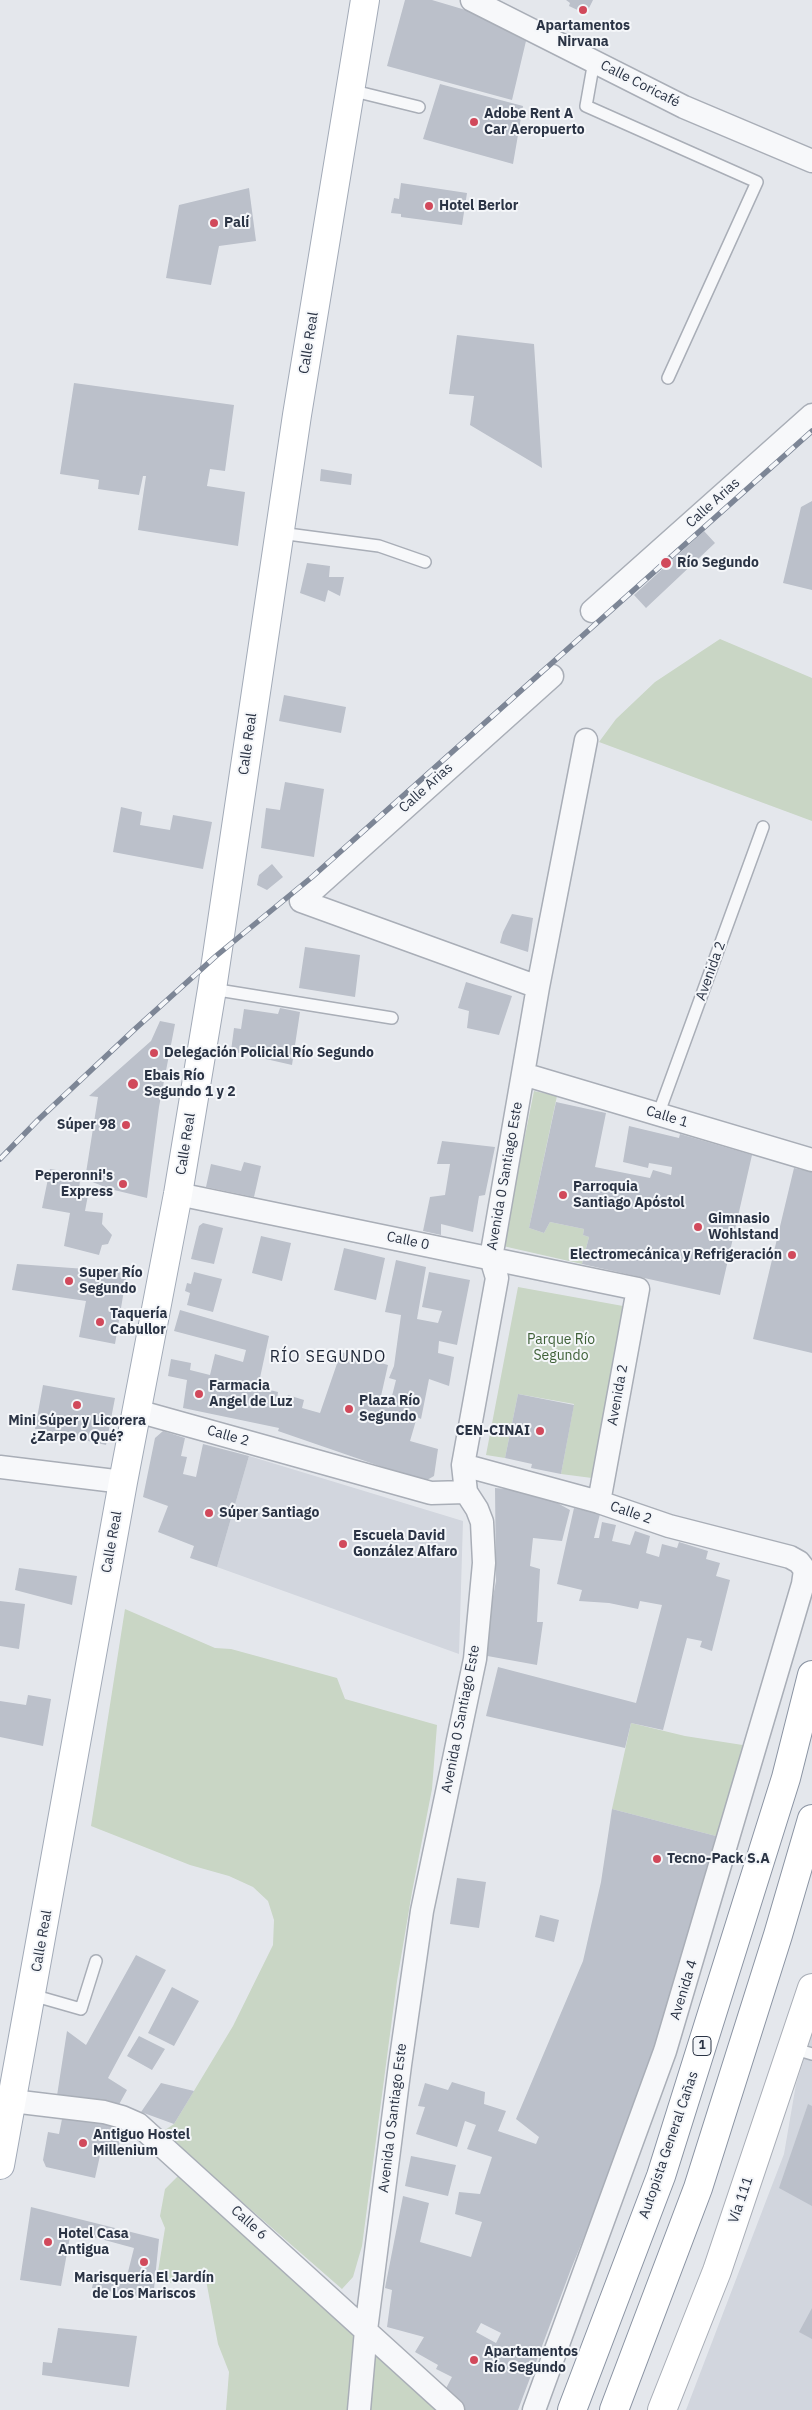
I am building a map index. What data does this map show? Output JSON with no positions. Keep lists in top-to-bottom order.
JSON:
{
  "streets": {
    "main road": [
      "Calle Real",
      "1",
      "Autopista General Cañas",
      "Vía 111"
    ],
    "street": [
      "Calle Coricafé",
      "Calle Arias",
      "Avenida 2",
      "Calle 1",
      "Avenida 0 Santiago Este",
      "Calle 0",
      "Calle 2",
      "Avenida 4",
      "Calle 6"
    ]
  },
  "crossings": [
    ["Calle Real", "Calle 0"],
    ["Calle Real", "Calle 2"],
    ["Calle Real", "Calle 6"],
    ["Calle Arias", "Avenida 0 Santiago Este"],
    ["Avenida 2", "Calle 1"],
    ["Avenida 2", "Calle 0"],
    ["Avenida 2", "Calle 2"],
    ["Calle 1", "Avenida 0 Santiago Este"],
    ["Avenida 0 Santiago Este", "Calle 0"],
    ["Avenida 0 Santiago Este", "Calle 2"],
    ["Avenida 0 Santiago Este", "Calle 6"],
    ["Calle 2", "Avenida 4"]
  ],
  "districts": ["RÍO SEGUNDO"],
  "parks": ["Parque Río Segundo"],
  "places": [
    "Apartamentos Nirvana",
    "Adobe Rent A Car Aeropuerto",
    "Hotel Berlor",
    "Palí",
    "Río Segundo",
    "Delegación Policial Río Segundo",
    "Ebais Río Segundo 1 y 2",
    "Súper 98",
    "Peperonni's Express",
    "Parroquia Santiago Apóstol",
    "Gimnasio Wohlstand",
    "Electromecánica y Refrigeración",
    "Super Río Segundo",
    "Taquería Cabullor",
    "Farmacia Angel de Luz",
    "Mini Súper y Licorera ¿Zarpe o Qué?",
    "Plaza Río Segundo",
    "CEN-CINAI",
    "Súper Santiago",
    "Escuela David González Alfaro",
    "Tecno-Pack S.A",
    "Antiguo Hostel Millenium",
    "Hotel Casa Antigua",
    "Marisquería El Jardín de Los Mariscos",
    "Apartamentos Río Segundo"
  ]
}
